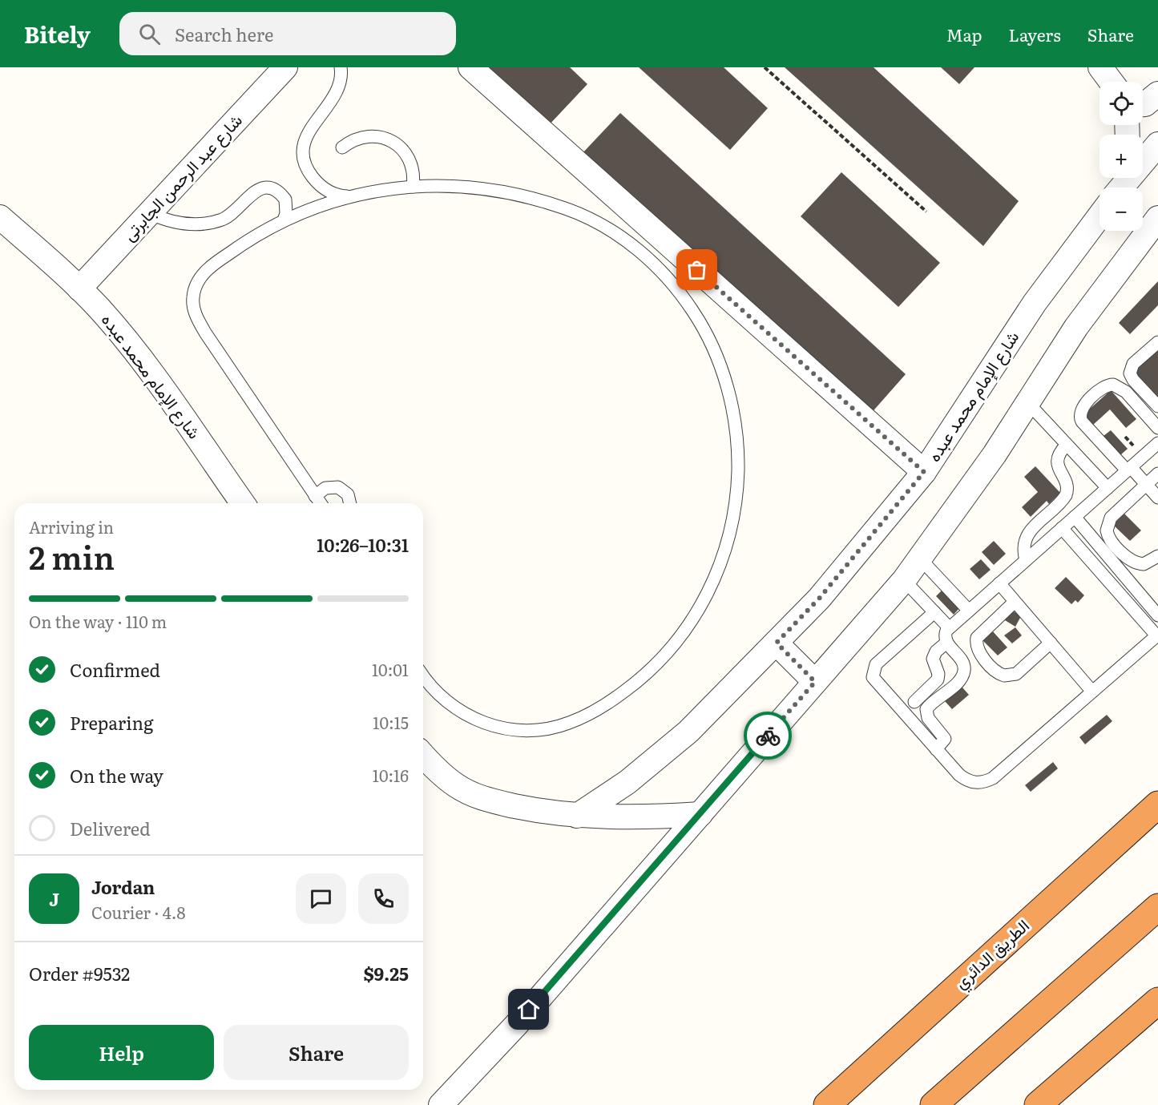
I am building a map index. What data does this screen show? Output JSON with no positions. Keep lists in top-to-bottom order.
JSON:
{
  "streets": {
    "highway": ["الطريق الدائري"],
    "street": ["شارع عبد الرحمن الجابرتى", "شارع الإمام محمد عبده"]
  },
  "crossings": [
    ["شارع عبد الرحمن الجابرتى", "شارع الإمام محمد عبده"]
  ],
  "page": {
    "header": "Bitely",
    "search": "Search here",
    "nav": ["Map", "Layers", "Share"],
    "map_buttons": ["+", "−"],
    "heading": ["2 min", "Arriving in", "10:26–10:31"],
    "panel": [
      "Jordan",
      "Courier · 4.8",
      "Order #9532",
      "$9.25"
    ],
    "bar": "On the way · 110 m",
    "list": [
      ["Confirmed", "10:01"],
      ["Preparing", "10:15"],
      ["On the way", "10:16"],
      "Delivered"
    ],
    "round": "J",
    "buttons": ["Help", "Share"]
  }
}
